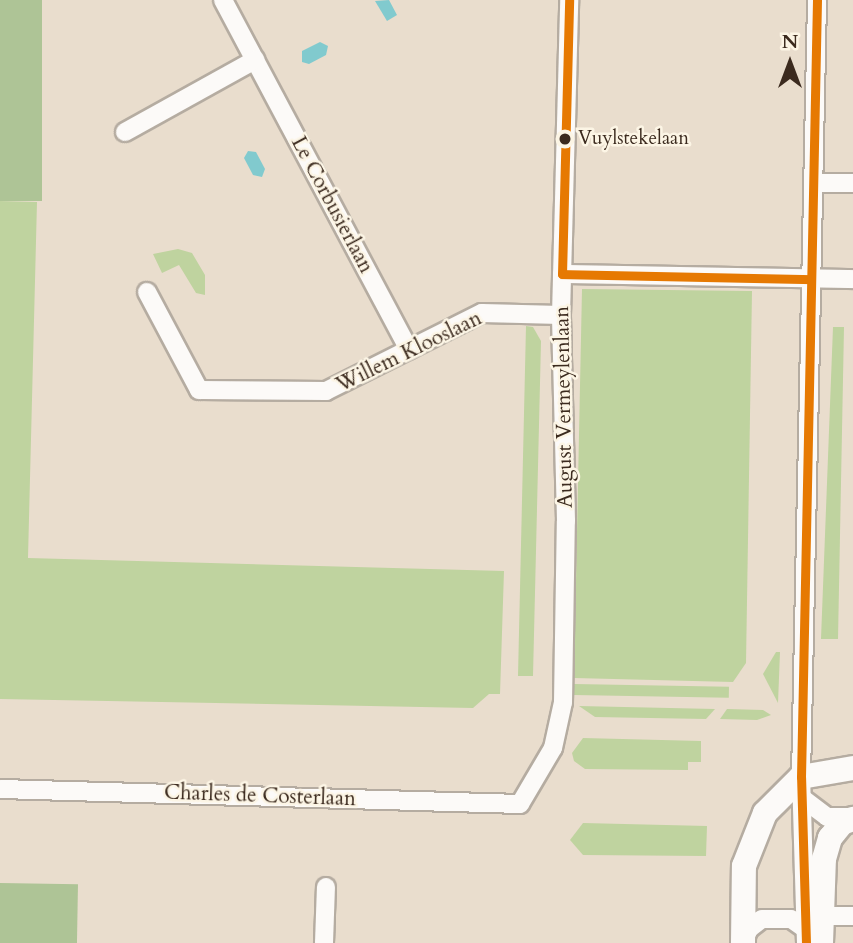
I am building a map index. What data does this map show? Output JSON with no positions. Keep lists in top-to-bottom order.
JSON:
{
  "streets": {
    "street": [
      "Le Corbusierlaan",
      "Willem Klooslaan",
      "August Vermeylenlaan",
      "Charles de Costerlaan"
    ]
  },
  "crossings": [
    ["Le Corbusierlaan", "Willem Klooslaan"],
    ["Willem Klooslaan", "August Vermeylenlaan"],
    ["August Vermeylenlaan", "Charles de Costerlaan"]
  ],
  "places": ["Vuylstekelaan"],
  "north": "top"
}
